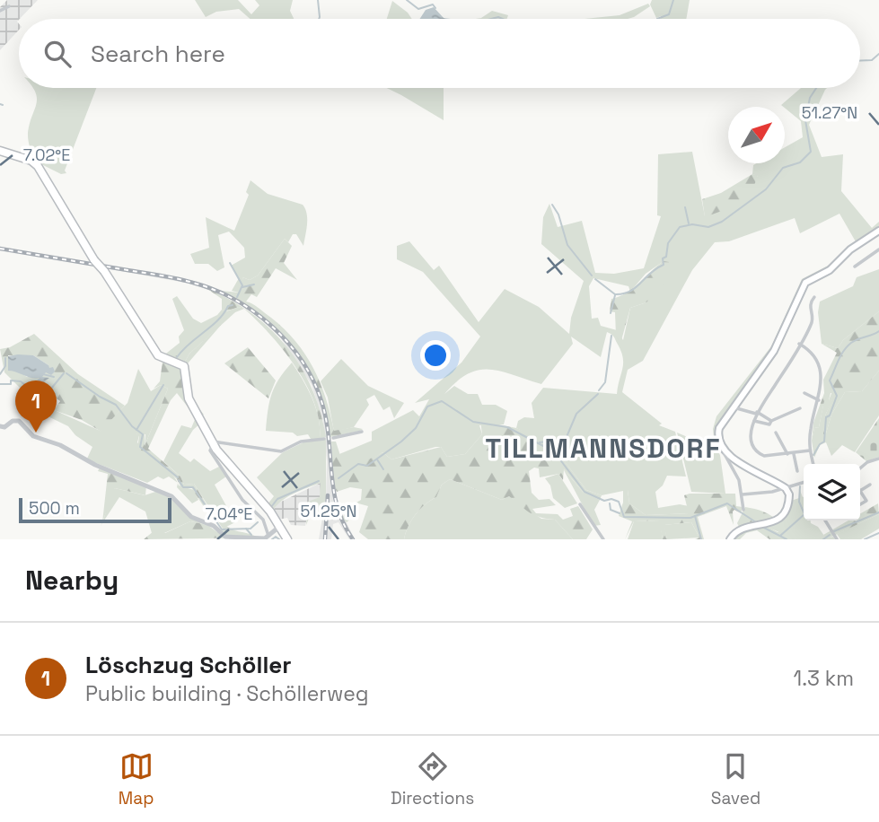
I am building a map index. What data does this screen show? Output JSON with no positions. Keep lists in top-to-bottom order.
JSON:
{
  "districts": ["TILLMANNSDORF"],
  "scale_bar": "500 m",
  "north": "top right",
  "page": {
    "search": "Search here",
    "pins": "1",
    "scale": "500 m",
    "heading": "Nearby",
    "list": [
      {
        "mark": "1",
        "name": "Löschzug Schöller",
        "note": "Public building · Schöllerweg",
        "value": "1.3 km"
      }
    ],
    "nav": ["Map", "Directions", "Saved"]
  },
  "coordinates": [
    "51.27°N",
    "7.02°E",
    "51.25°N",
    "7.04°E"
  ]
}
